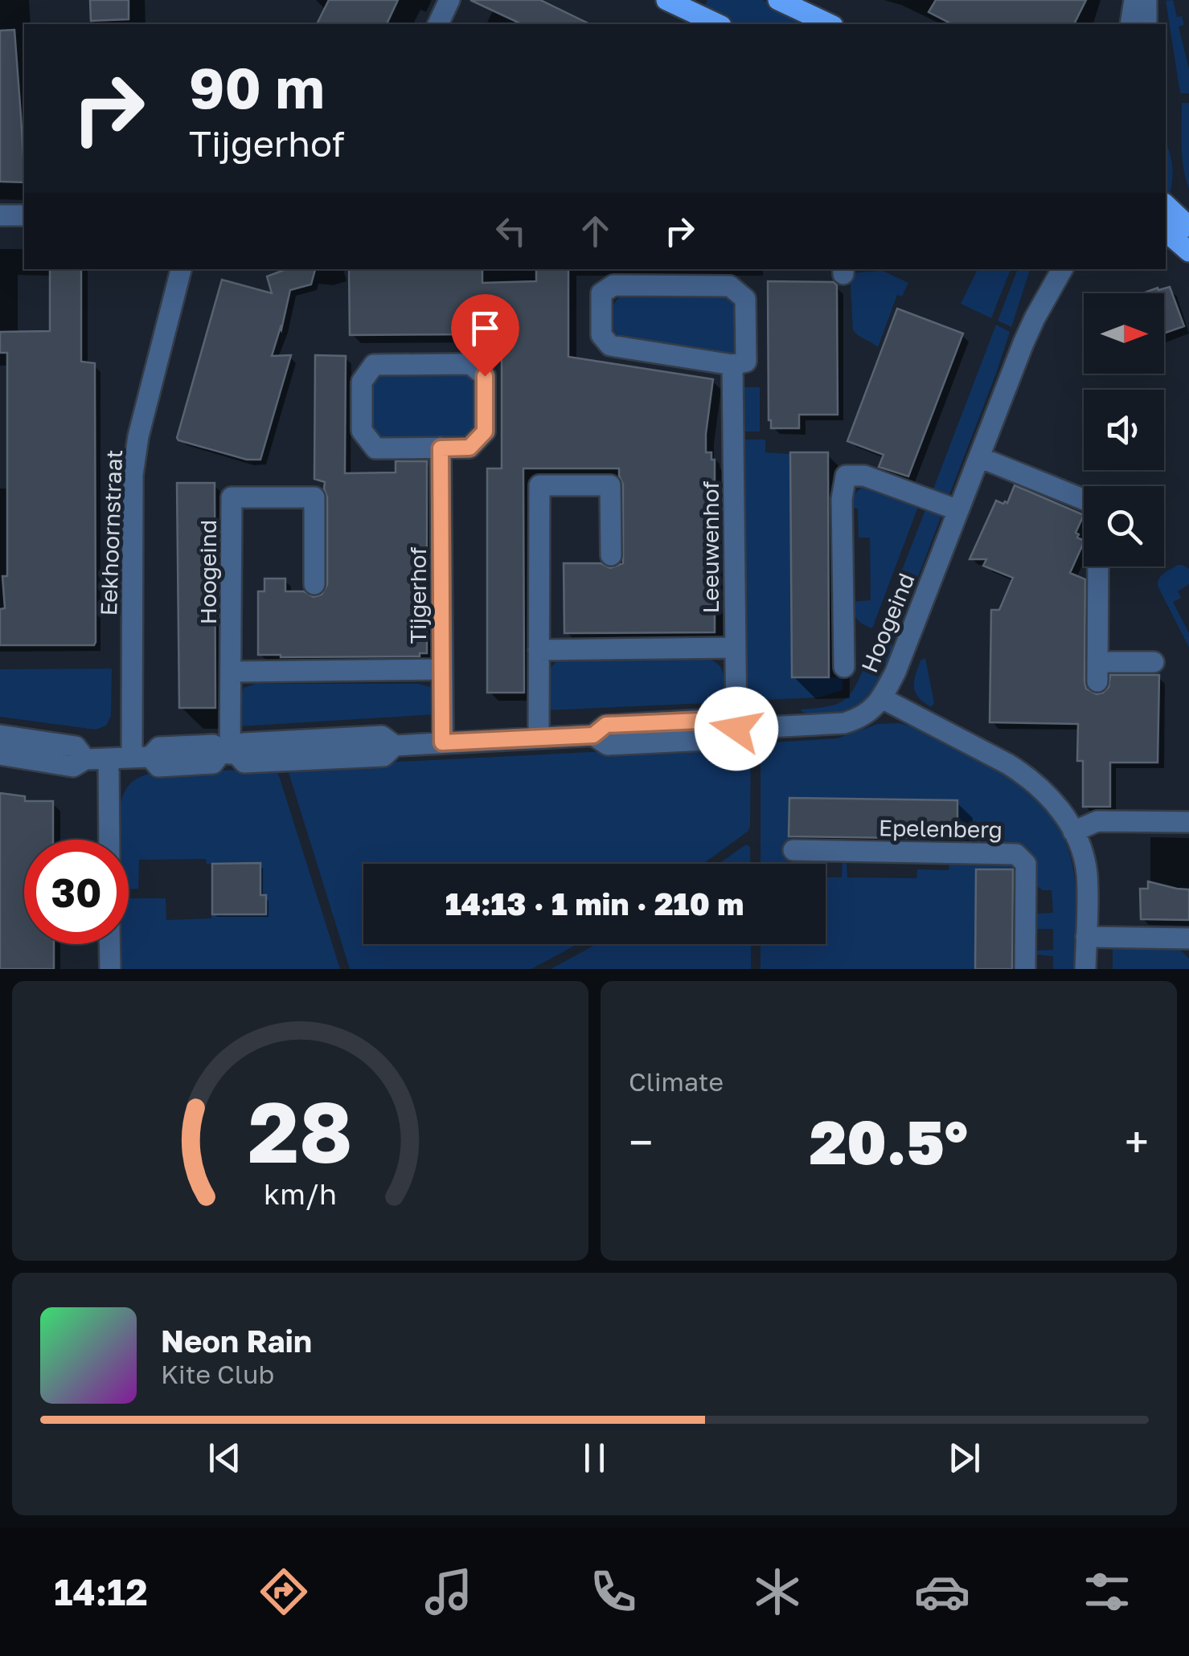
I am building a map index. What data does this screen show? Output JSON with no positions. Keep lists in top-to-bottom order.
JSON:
{
  "streets": {
    "street": [
      "Eekhoornstraat",
      "Leeuwenhof",
      "Hoogeind",
      "Tijgerhof",
      "Epelenberg"
    ]
  },
  "crossings": [
    ["Eekhoornstraat", "Hoogeind"],
    ["Leeuwenhof", "Hoogeind"],
    ["Hoogeind", "Tijgerhof"]
  ],
  "north": "right",
  "page": {
    "turn": ["90 m", "Tijgerhof"],
    "limit": "30",
    "trip": "14:13 · 1 min · 210 m",
    "tile": "Climate",
    "heat": ["−", "20.5°", "+"],
    "song": ["Neon Rain", "Kite Club"],
    "tabs": "14:12",
    "gauge": ["28", "km/h"]
  }
}
